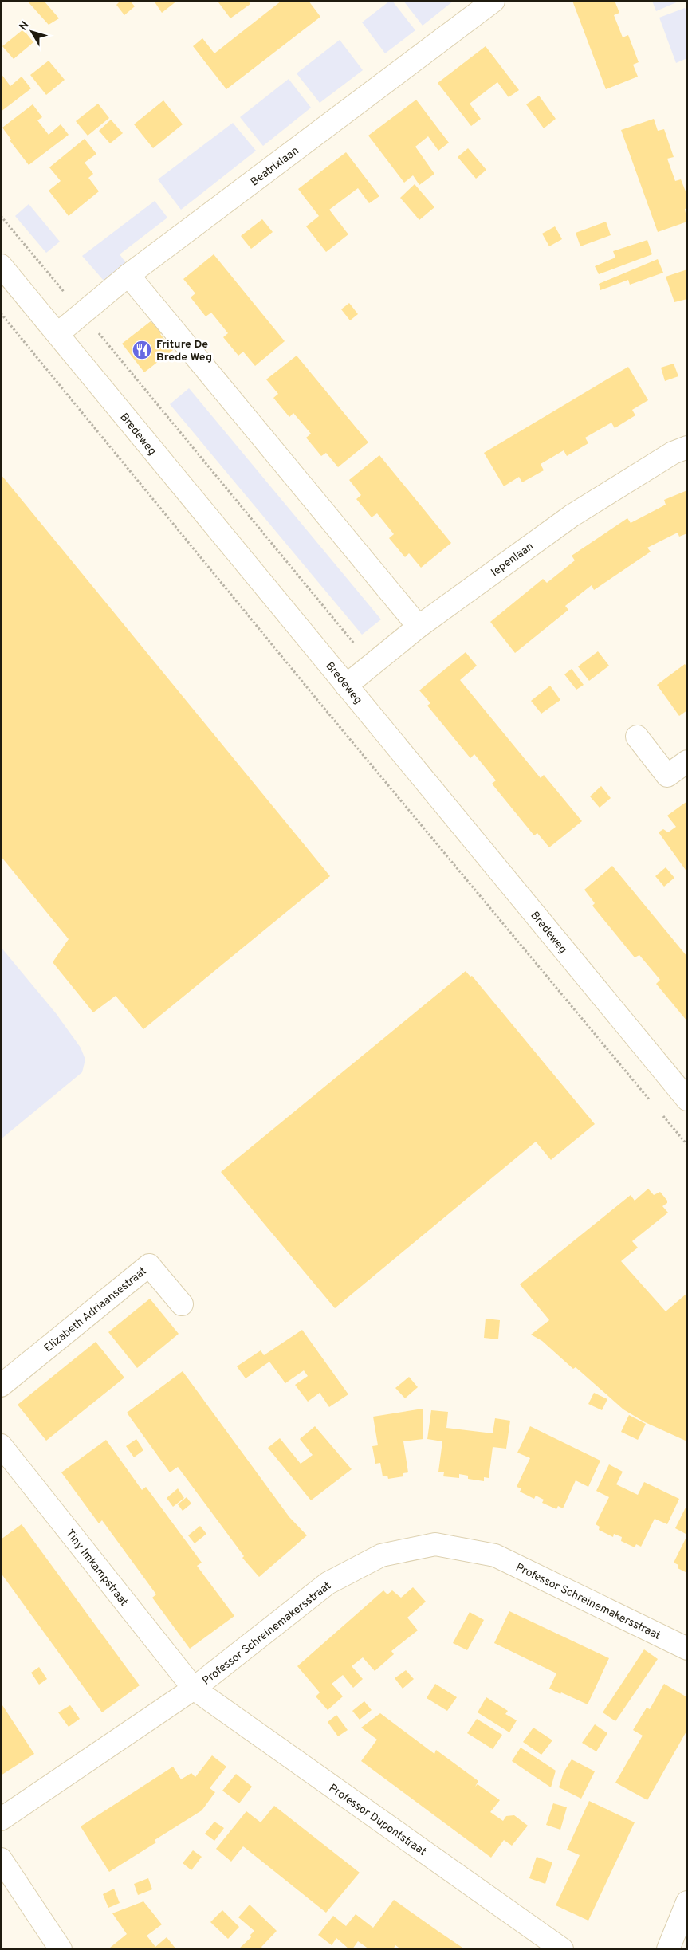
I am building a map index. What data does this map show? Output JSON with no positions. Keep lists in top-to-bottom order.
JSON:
{
  "streets": {
    "street": [
      "Beatrixlaan",
      "Bredeweg",
      "Iepenlaan",
      "Elizabeth Adriaansestraat",
      "Tiny Imkampstraat",
      "Professor Schreinemakersstraat",
      "Professor Dupontstraat"
    ]
  },
  "crossings": [
    ["Beatrixlaan", "Bredeweg"],
    ["Bredeweg", "Iepenlaan"],
    ["Tiny Imkampstraat", "Professor Schreinemakersstraat"],
    ["Tiny Imkampstraat", "Professor Dupontstraat"],
    ["Professor Schreinemakersstraat", "Professor Dupontstraat"]
  ],
  "places": {
    "restaurant": ["Friture De Brede Weg"]
  },
  "north": "top left"
}
